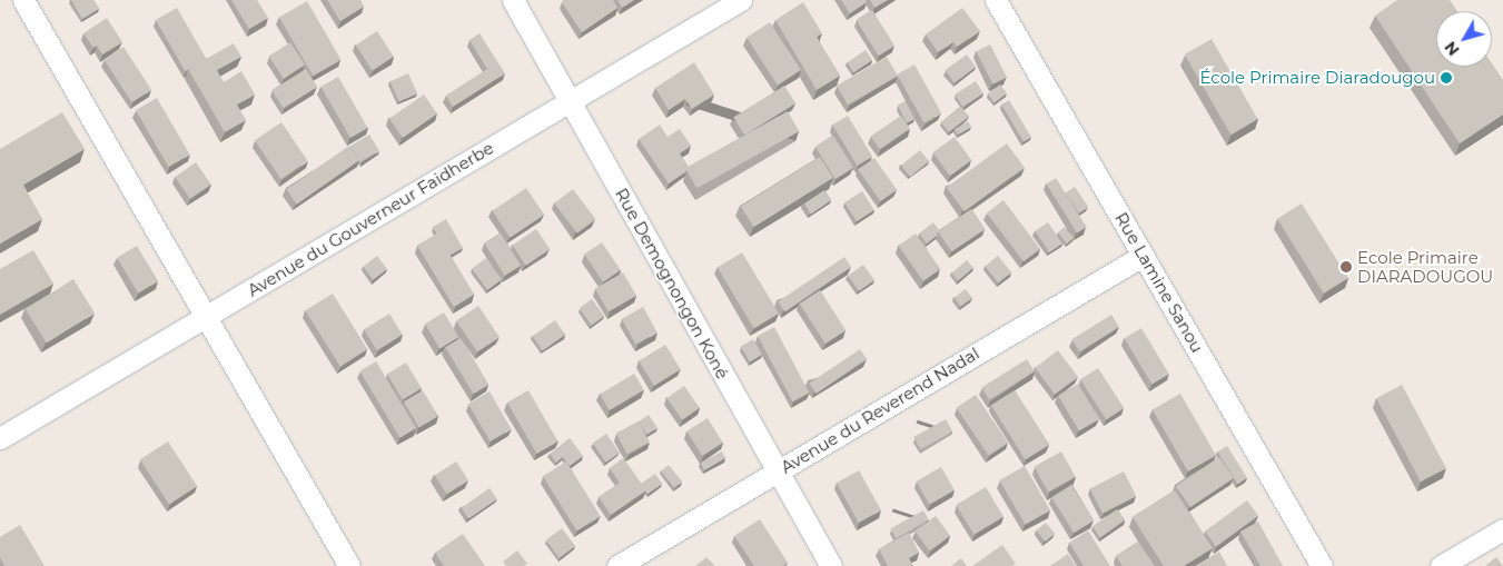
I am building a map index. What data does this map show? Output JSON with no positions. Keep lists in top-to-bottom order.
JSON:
{
  "streets": {
    "street": [
      "Avenue du Gouverneur Faidherbe",
      "Rue Lamine Sanou",
      "Rue Demognongon Koné",
      "Avenue du Reverend Nadal"
    ]
  },
  "crossings": [
    ["Avenue du Gouverneur Faidherbe", "Rue Demognongon Koné"],
    ["Rue Lamine Sanou", "Avenue du Reverend Nadal"],
    ["Rue Demognongon Koné", "Avenue du Reverend Nadal"]
  ],
  "places": ["École Primaire Diaradougou", "Ecole Primaire DIARADOUGOU"],
  "north": "bottom left"
}
